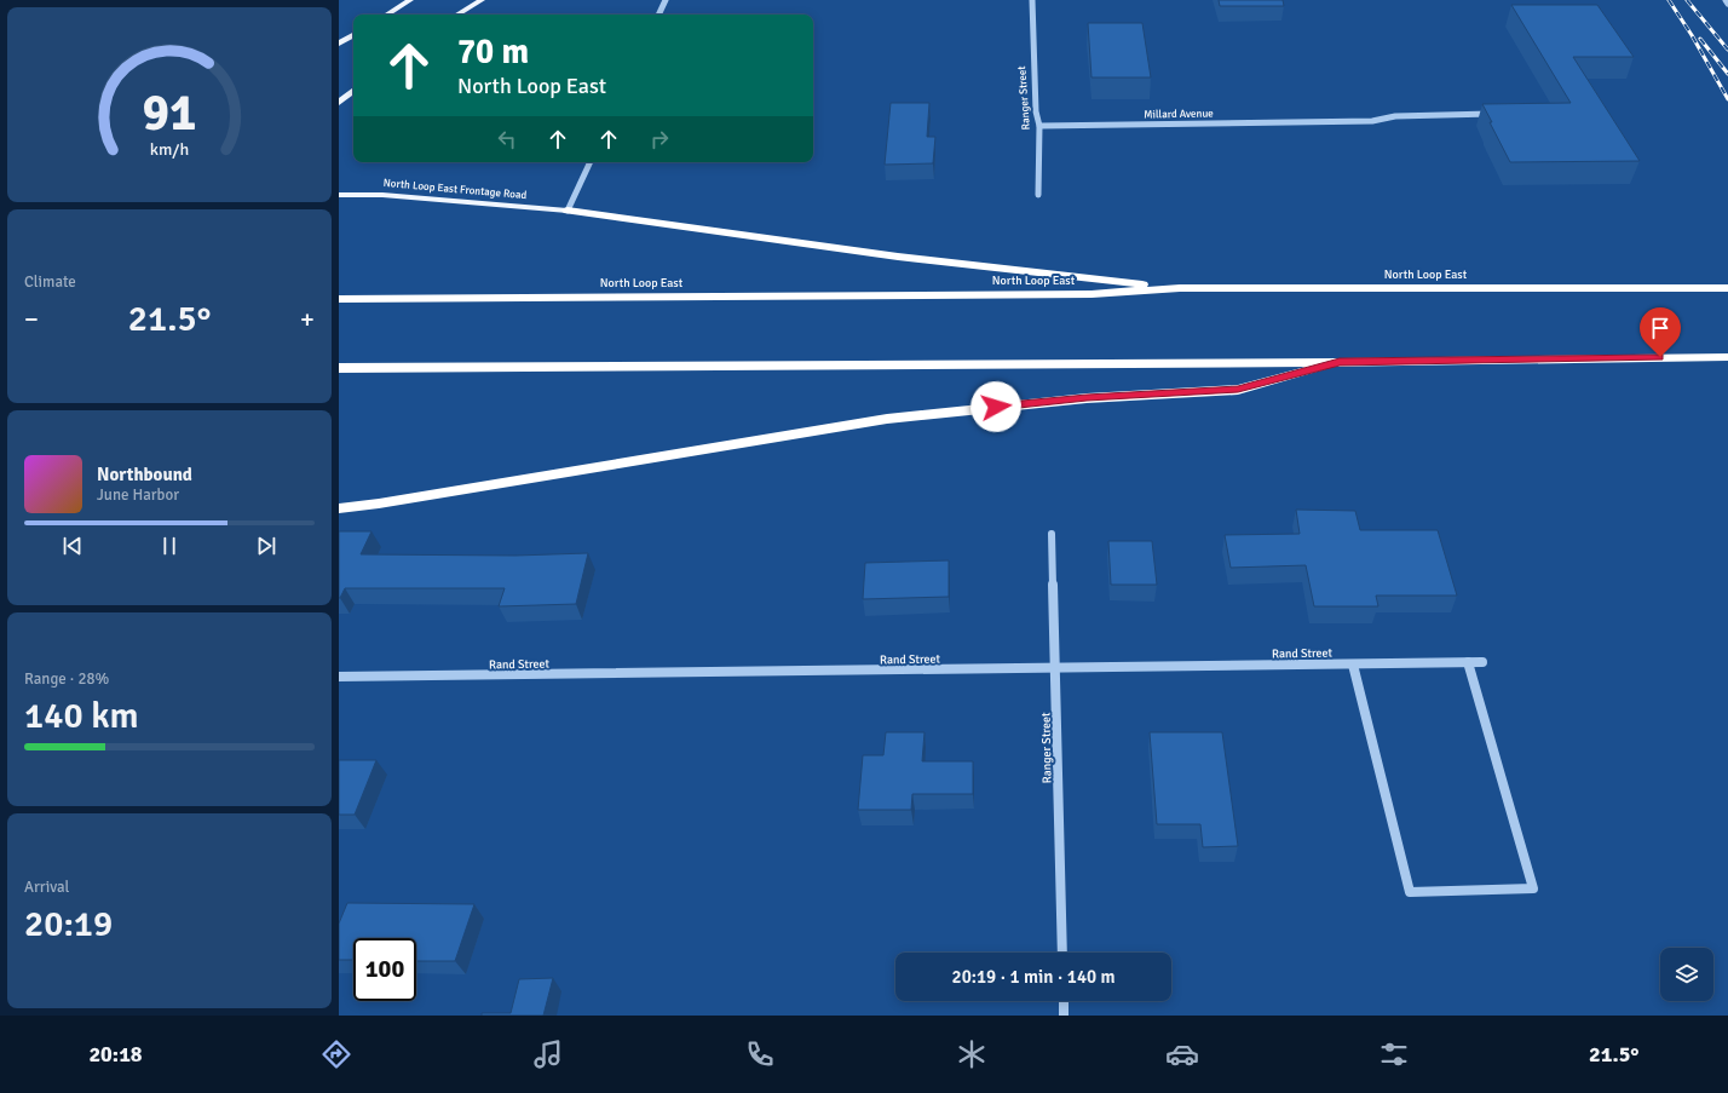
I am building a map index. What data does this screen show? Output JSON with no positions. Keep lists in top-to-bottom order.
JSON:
{
  "streets": {
    "highway": ["North Loop East"],
    "main road": ["North Loop East Frontage Road"],
    "street": ["Ranger Street", "Millard Avenue", "Rand Street"]
  },
  "crossings": [
    ["Ranger Street", "Millard Avenue"],
    ["Ranger Street", "Rand Street"]
  ],
  "page": {
    "turn": ["70 m", "North Loop East"],
    "tile": [
      "Climate",
      ["Range · 28%", "140 km"],
      ["Arrival", "20:19"]
    ],
    "heat": ["−", "21.5°", "+"],
    "song": ["Northbound", "June Harbor"],
    "limit": "100",
    "trip": "20:19 · 1 min · 140 m",
    "tabs": ["20:18", "21.5°"],
    "gauge": ["91", "km/h"]
  }
}
